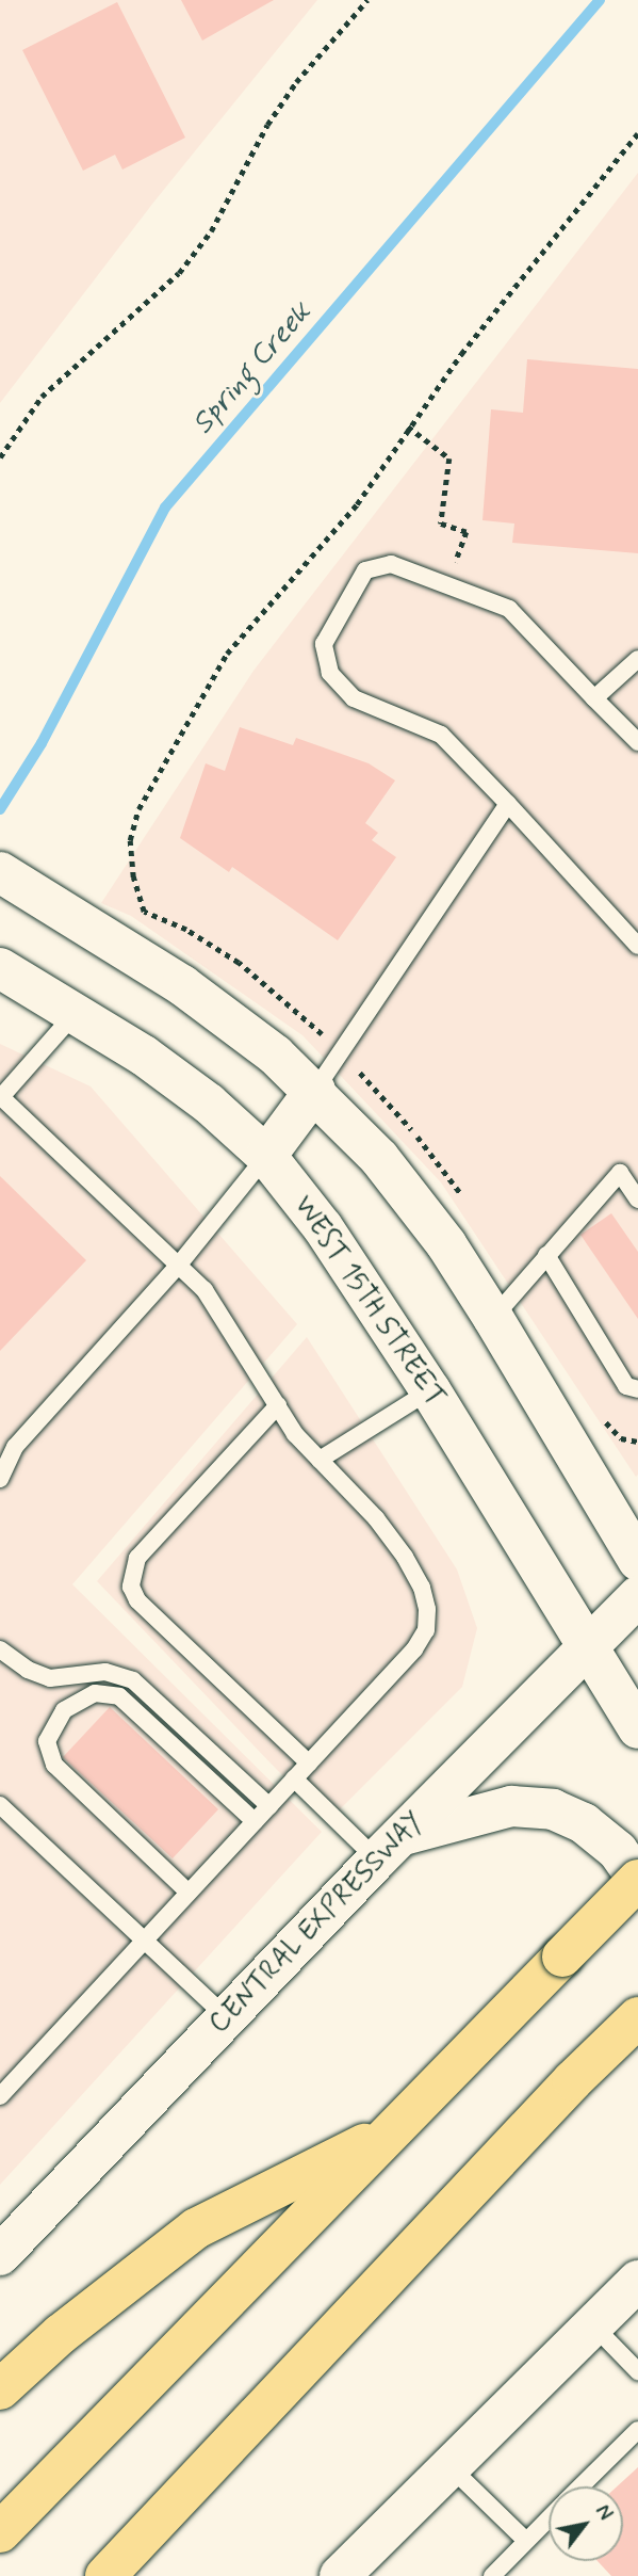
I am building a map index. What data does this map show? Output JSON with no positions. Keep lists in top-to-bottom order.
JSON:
{
  "streets": {
    "main road": ["WEST 15TH STREET", "CENTRAL EXPRESSWAY"]
  },
  "crossings": [
    ["WEST 15TH STREET", "CENTRAL EXPRESSWAY"]
  ],
  "water": ["Spring Creek"],
  "north": "top right"
}
